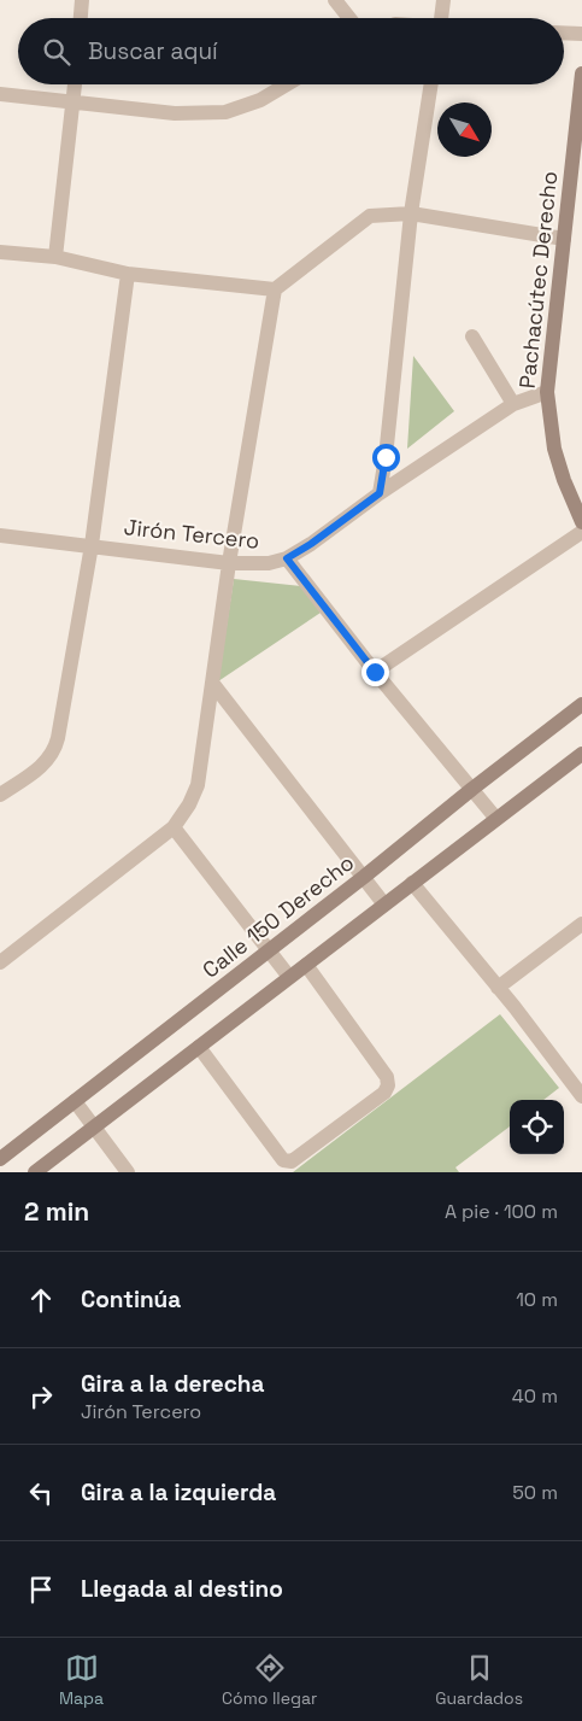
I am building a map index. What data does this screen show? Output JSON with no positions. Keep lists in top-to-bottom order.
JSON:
{
  "streets": {
    "street": ["Pachacútec Derecho", "Jirón Tercero", "Calle 150 Derecho"]
  },
  "crossings": [
    ["Pachacútec Derecho", "Jirón Tercero"]
  ],
  "north": "bottom right",
  "page": {
    "search": "Buscar aquí",
    "heading": ["2 min", "A pie · 100 m"],
    "list": [
      ["Continúa", "10 m"],
      ["Gira a la derecha", "Jirón Tercero", "40 m"],
      ["Gira a la izquierda", "50 m"],
      "Llegada al destino"
    ],
    "nav": ["Mapa", "Cómo llegar", "Guardados"]
  }
}
